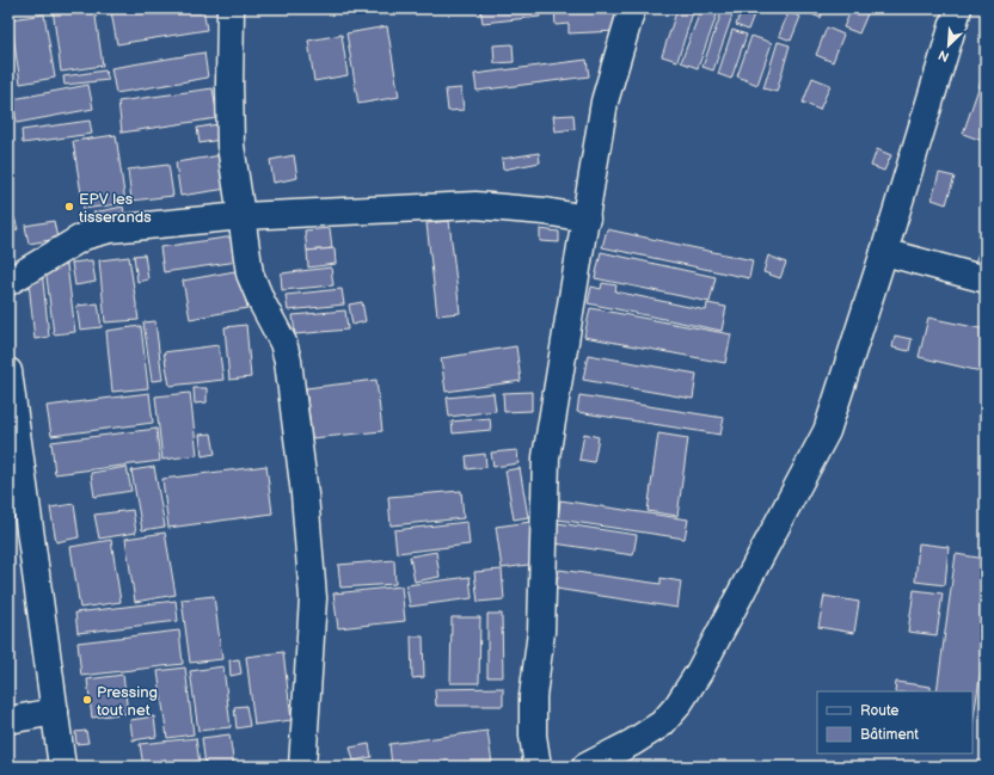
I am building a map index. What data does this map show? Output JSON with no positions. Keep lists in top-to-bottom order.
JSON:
{
  "places": ["EPV les tisserands", "Pressing tout net"],
  "legend": ["Route", "Bâtiment"],
  "north": "bottom left"
}
